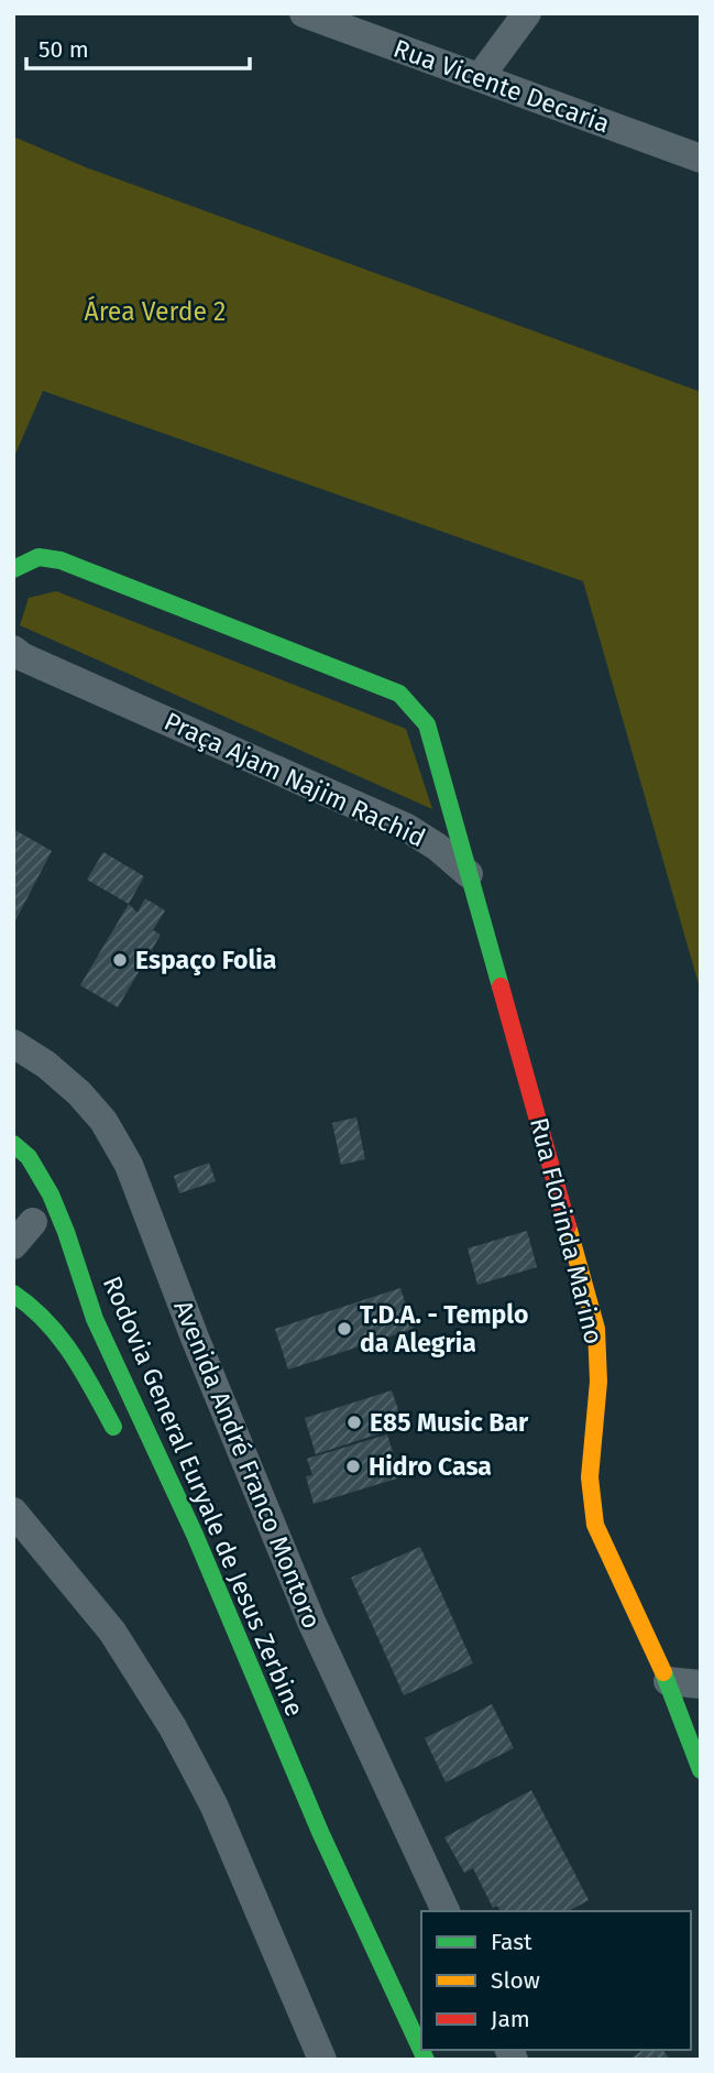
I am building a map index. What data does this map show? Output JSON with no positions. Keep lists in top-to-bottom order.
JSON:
{
  "streets": {
    "main road": ["Praça Ajam Najim Rachid", "Rua Florinda Marino", "Rodovia General Euryale de Jesus Zerbine"],
    "street": ["Rua Vicente Decaria", "Avenida André Franco Montoro"]
  },
  "crossings": [
    ["Praça Ajam Najim Rachid", "Rua Florinda Marino"]
  ],
  "parks": ["Área Verde 2"],
  "places": [
    "Espaço Folia",
    "T.D.A. - Templo da Alegria",
    "E85 Music Bar",
    "Hidro Casa"
  ],
  "legend": ["Fast", "Slow", "Jam"],
  "scale_bar": "50 m"
}
